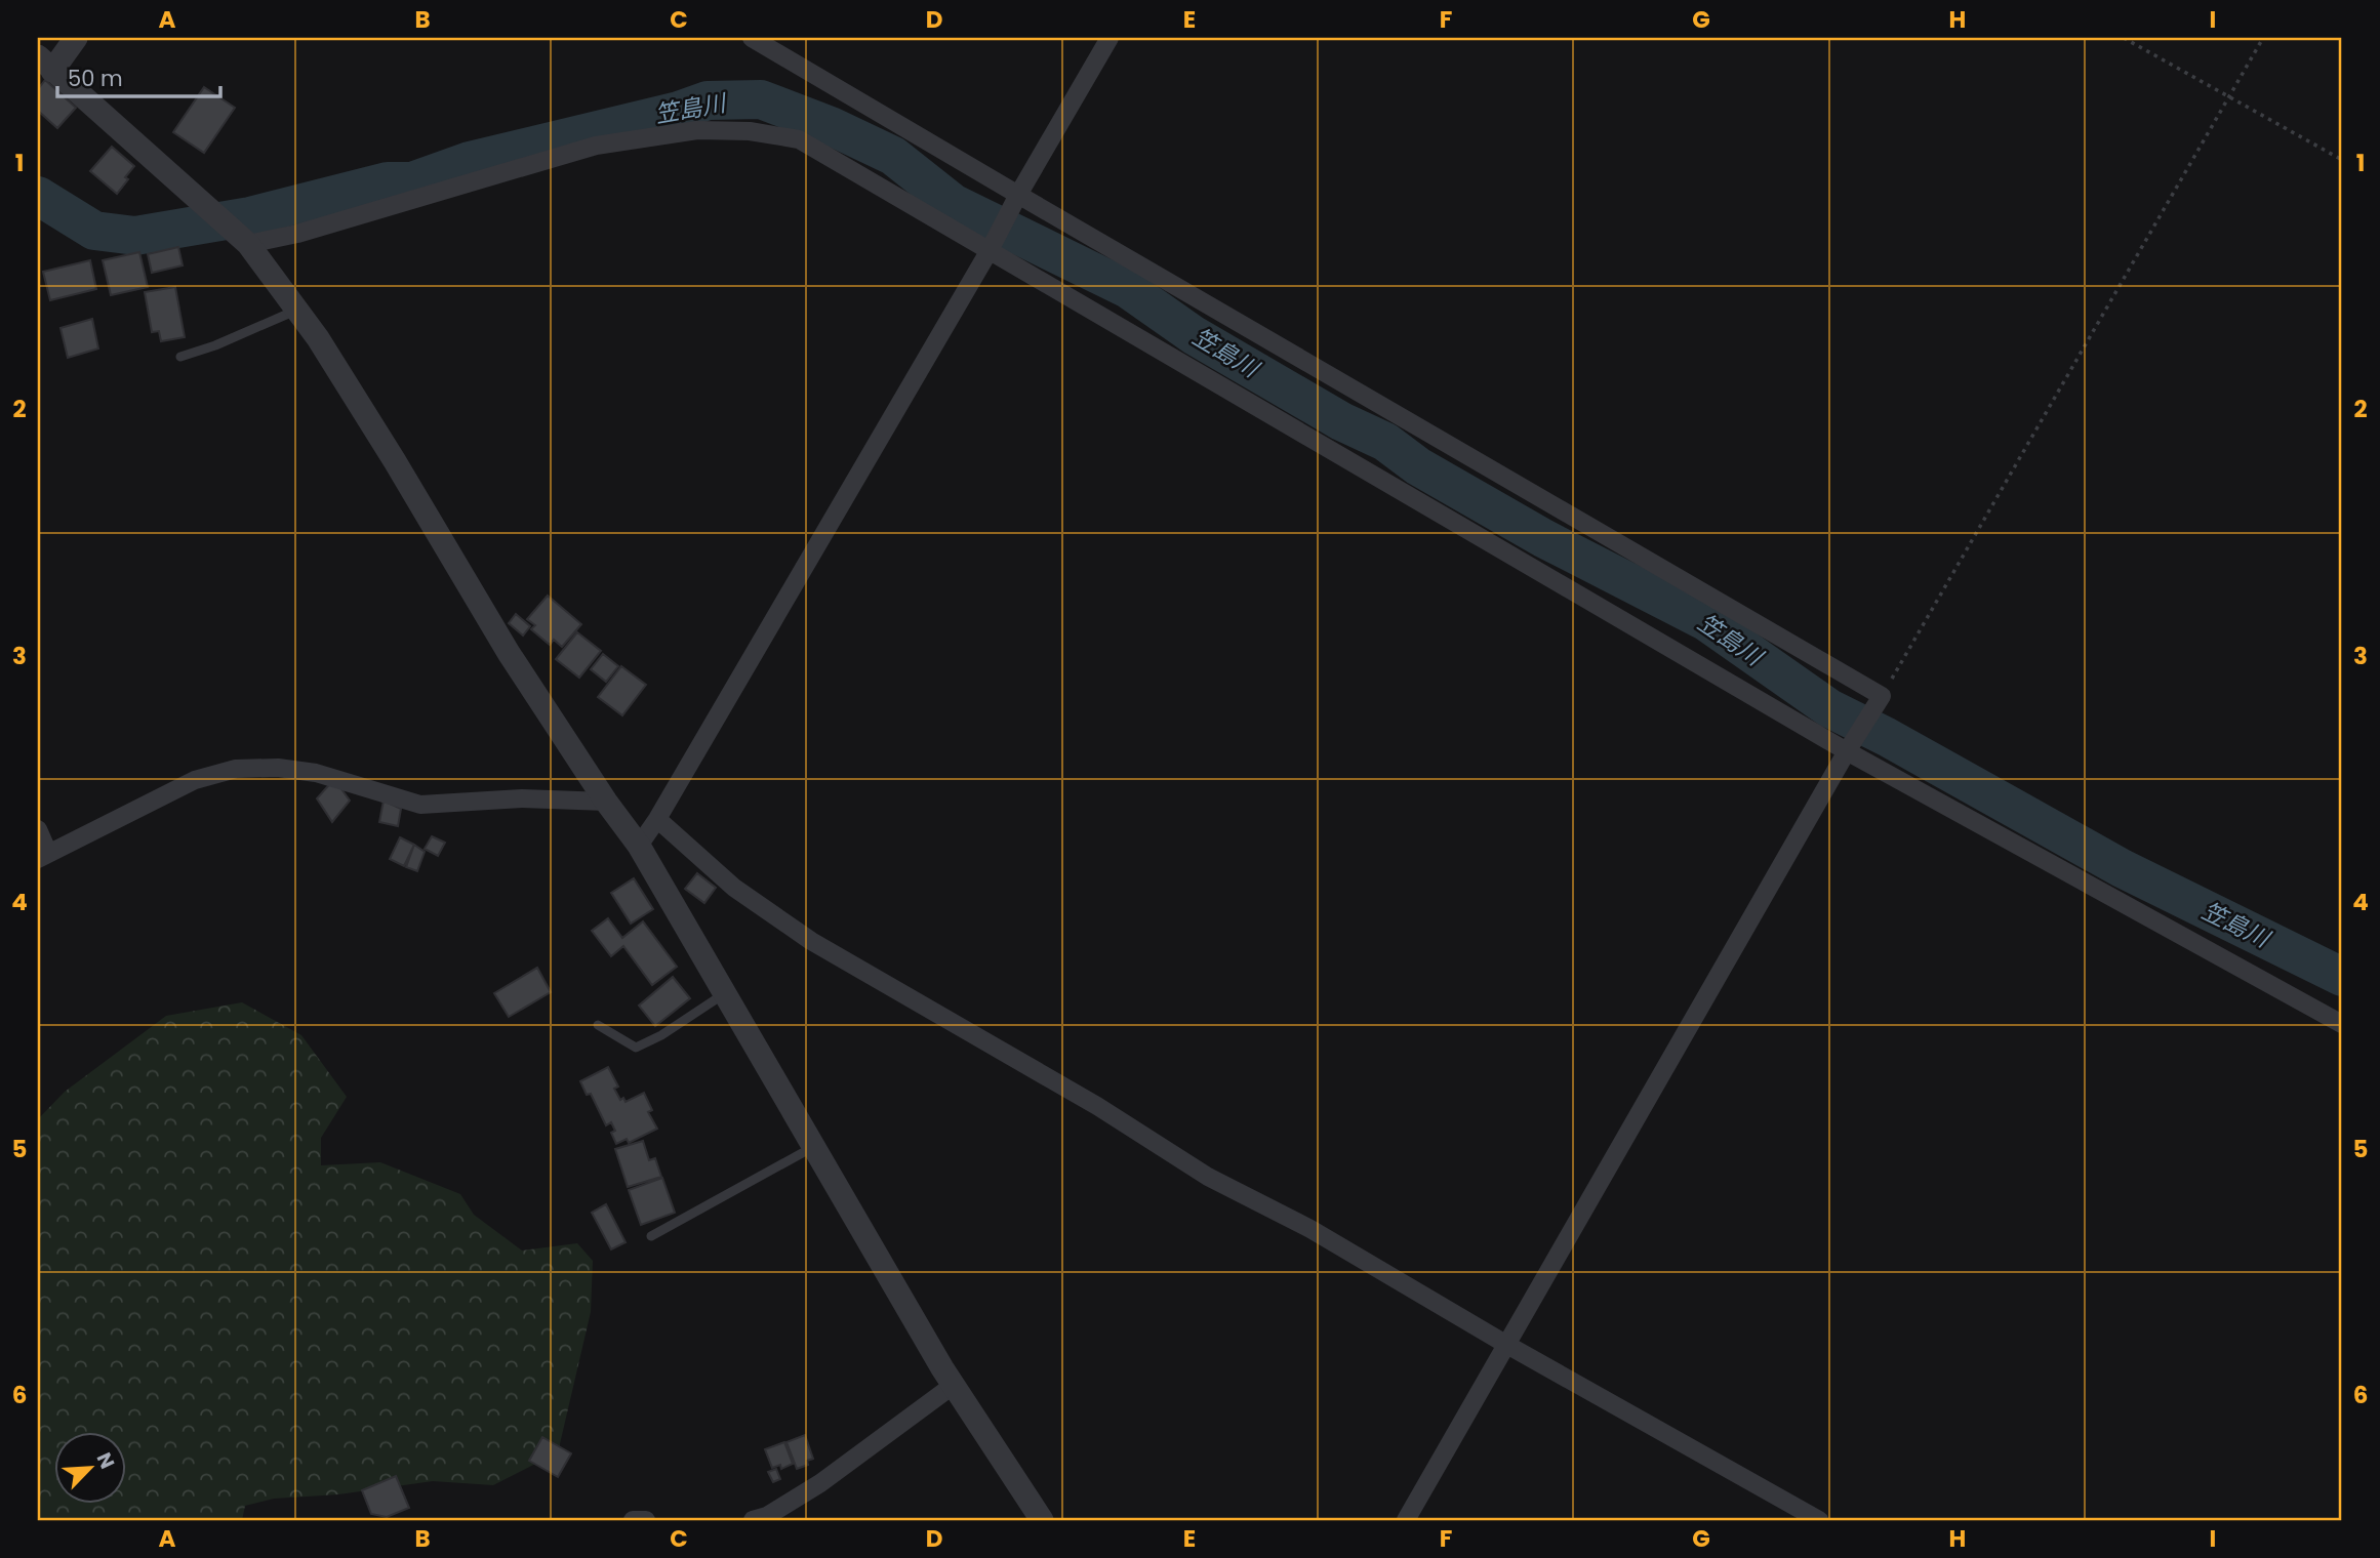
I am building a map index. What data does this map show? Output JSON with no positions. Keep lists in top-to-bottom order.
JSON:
{
  "water": ["笠島川"],
  "scale_bar": "50 m",
  "north": "top right",
  "grid": {
    "columns": [
      "A",
      "B",
      "C",
      "D",
      "E",
      "F",
      "G",
      "H",
      "I"
    ],
    "rows": [
      "1",
      "2",
      "3",
      "4",
      "5",
      "6"
    ]
  }
}
